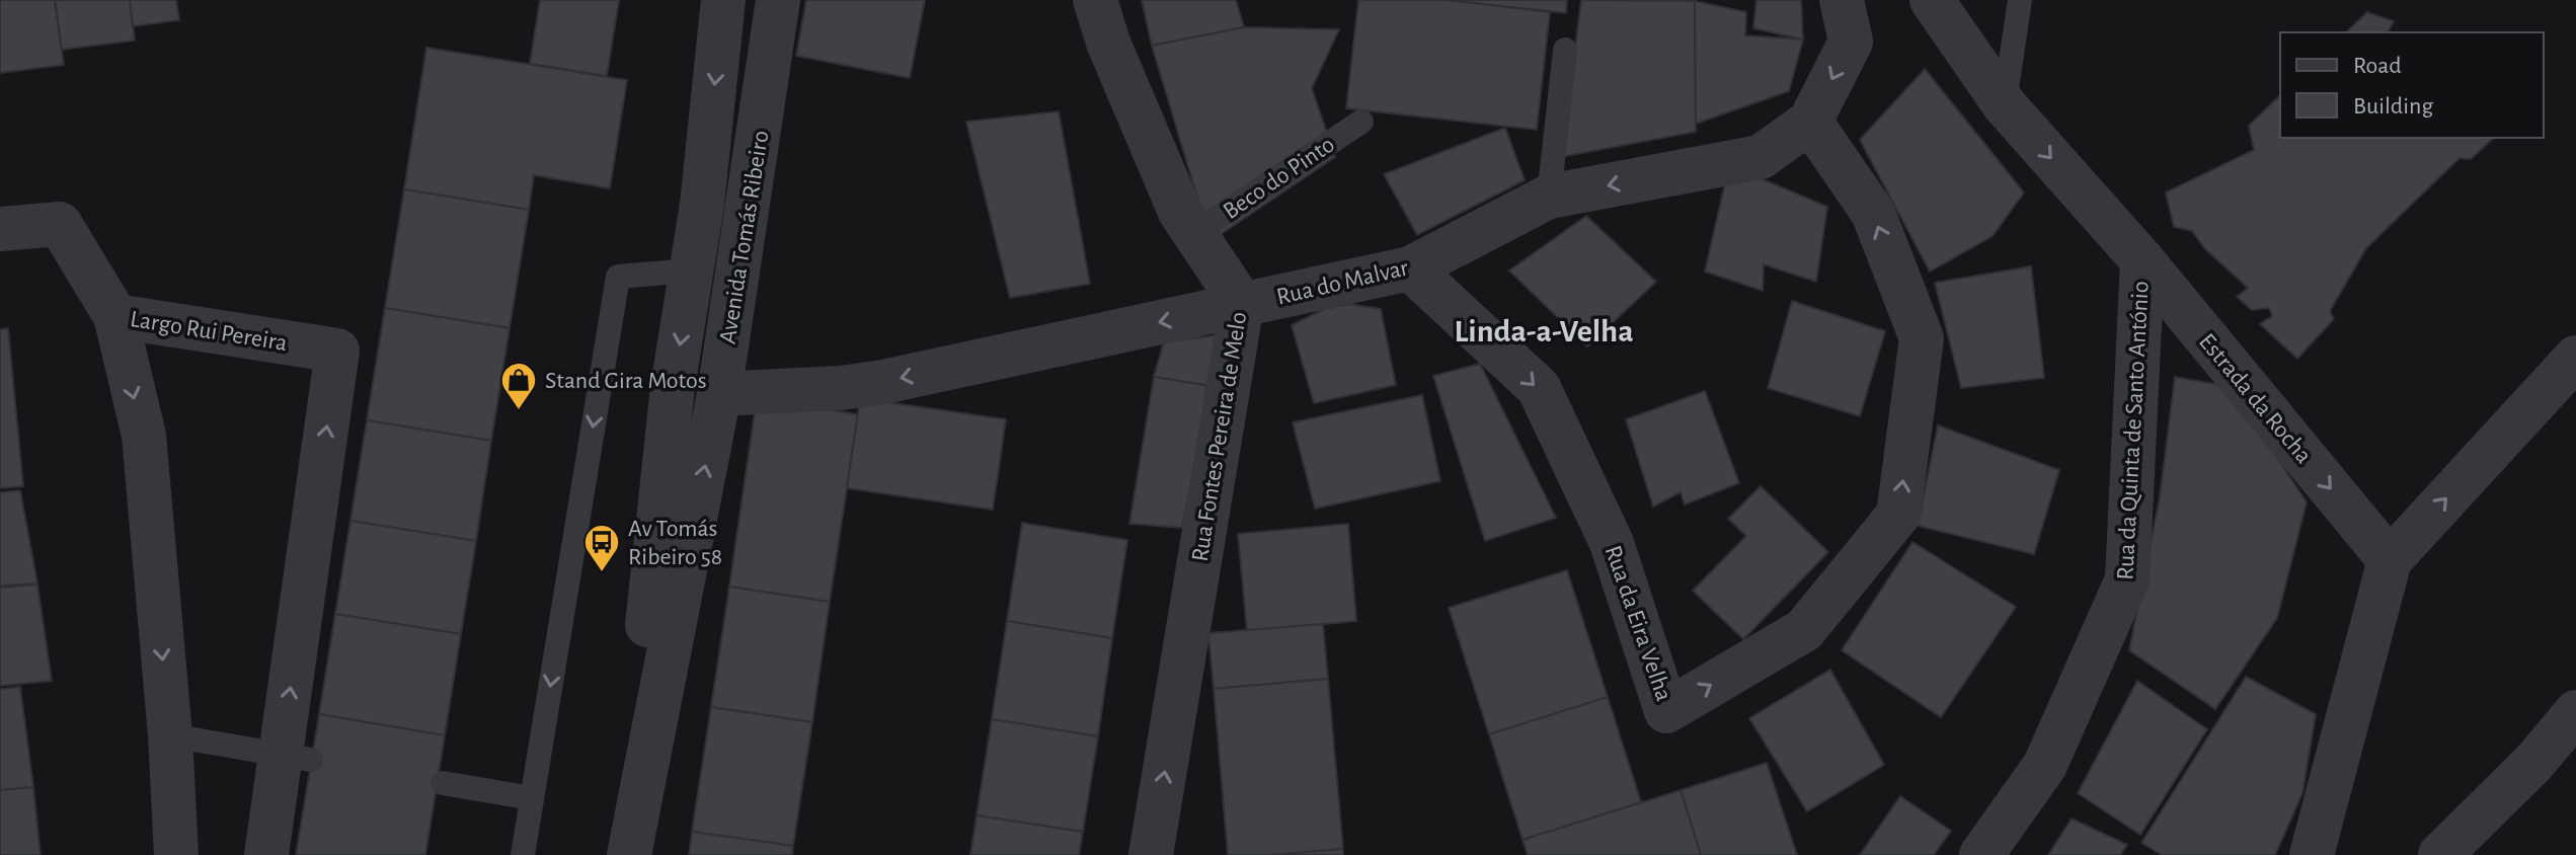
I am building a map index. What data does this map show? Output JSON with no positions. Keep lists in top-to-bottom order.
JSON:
{
  "streets": {
    "street": [
      "Avenida Tomás Ribeiro",
      "Rua do Malvar",
      "Largo Rui Pereira",
      "Estrada da Rocha",
      "Rua da Quinta de Santo António",
      "Rua Fontes Pereira de Melo",
      "Rua da Eira Velha"
    ],
    "lane": ["Beco do Pinto"]
  },
  "crossings": [
    ["Beco do Pinto", "Rua Fontes Pereira de Melo"],
    ["Avenida Tomás Ribeiro", "Rua do Malvar"],
    ["Rua do Malvar", "Rua Fontes Pereira de Melo"],
    ["Rua do Malvar", "Rua da Eira Velha"],
    ["Estrada da Rocha", "Rua da Quinta de Santo António"]
  ],
  "one_way": ["Rua do Malvar", "Estrada da Rocha", "Rua Fontes Pereira de Melo"],
  "districts": ["Linda-a-Velha"],
  "places": {
    "shop": ["Stand Gira Motos"],
    "bus stop": ["Av Tomás Ribeiro 58"]
  },
  "legend": ["Road", "Building"]
}
